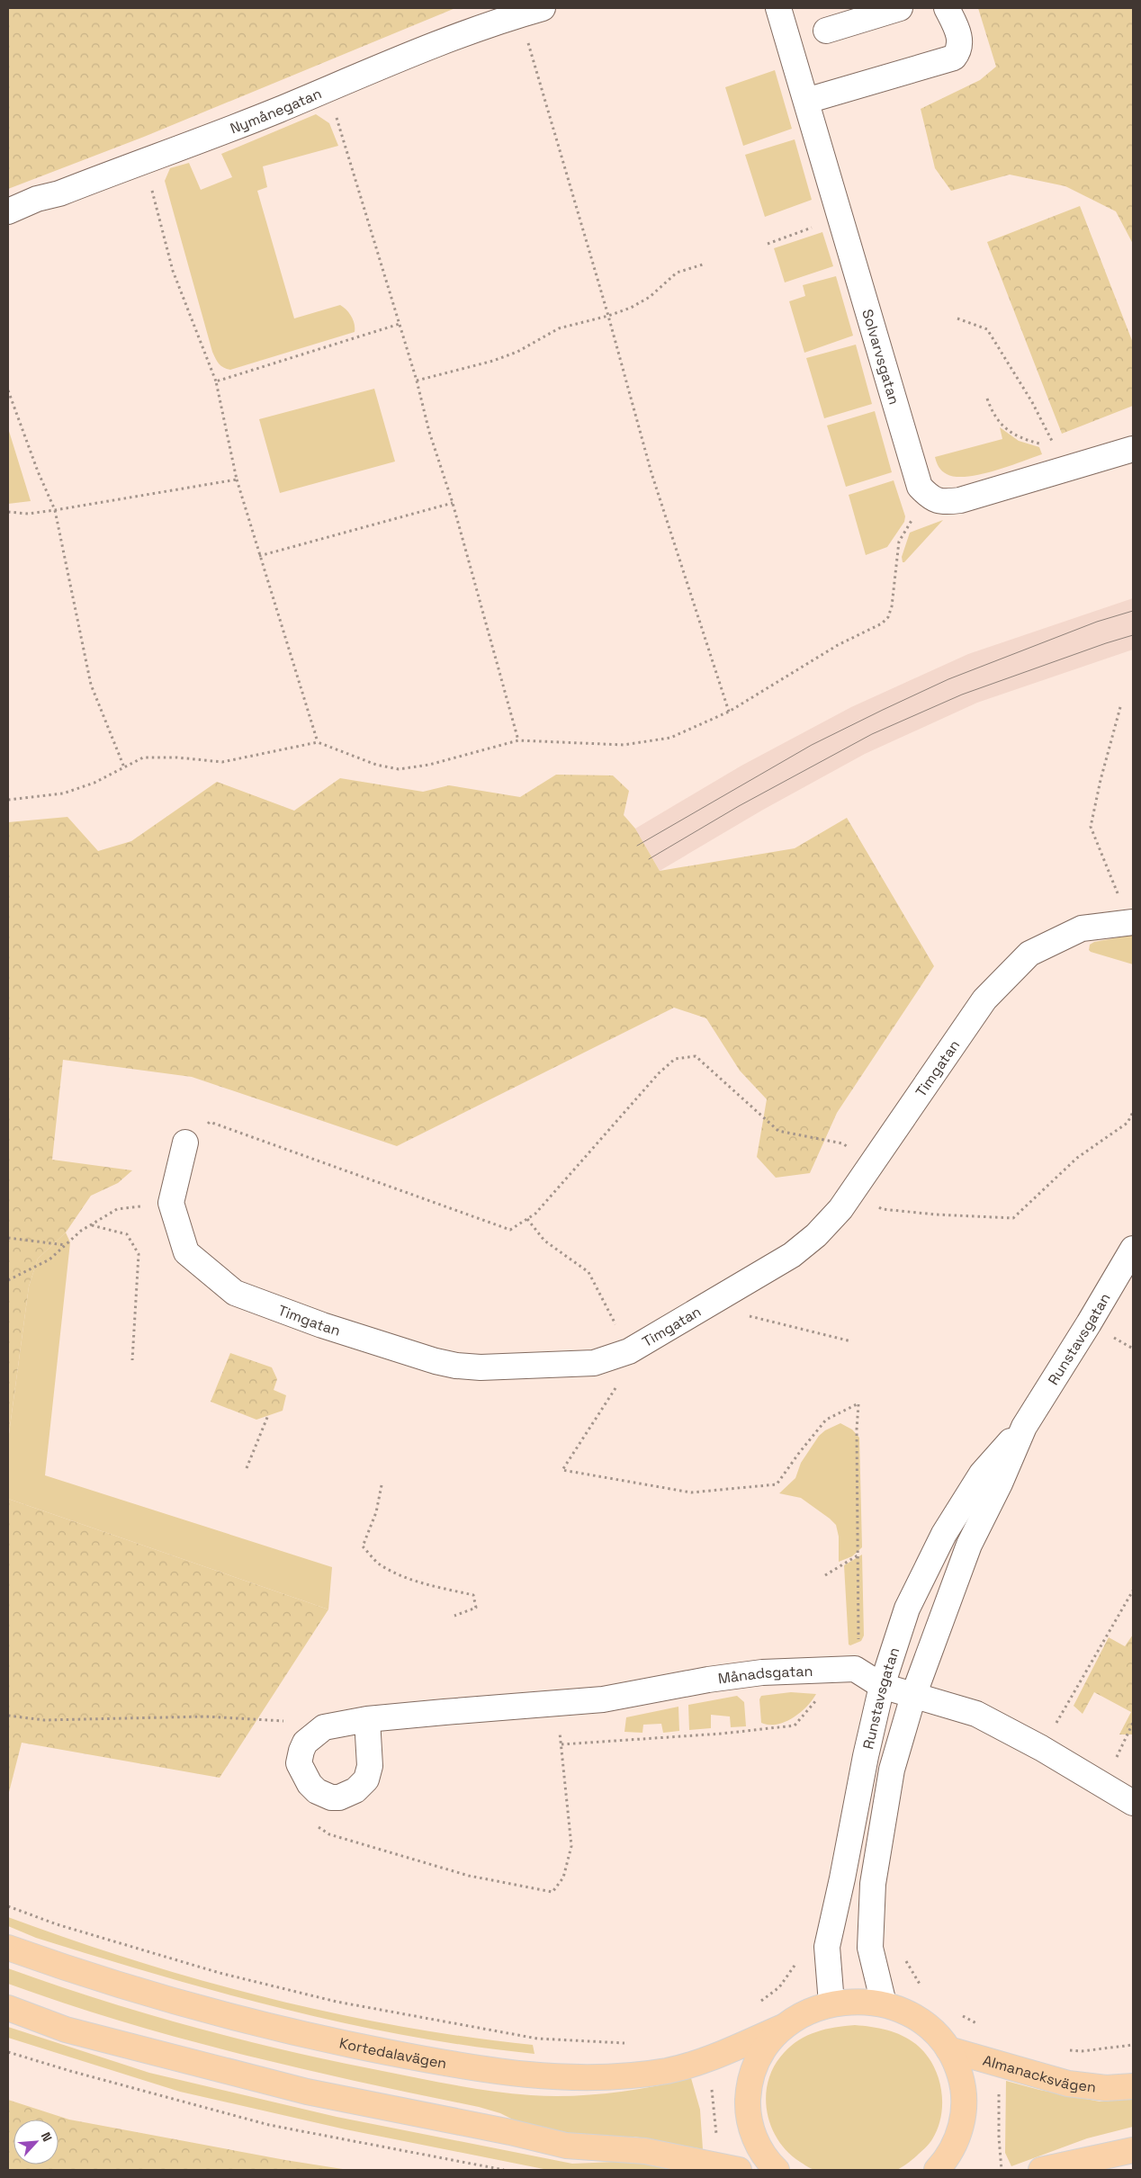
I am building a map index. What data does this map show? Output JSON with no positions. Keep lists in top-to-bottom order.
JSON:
{
  "streets": {
    "main road": ["Kortedalavägen", "Almanacksvägen"],
    "street": [
      "Nymånegatan",
      "Solvarvsgatan",
      "Timgatan",
      "Runstavsgatan",
      "Månadsgatan"
    ]
  },
  "north": "top right"
}
